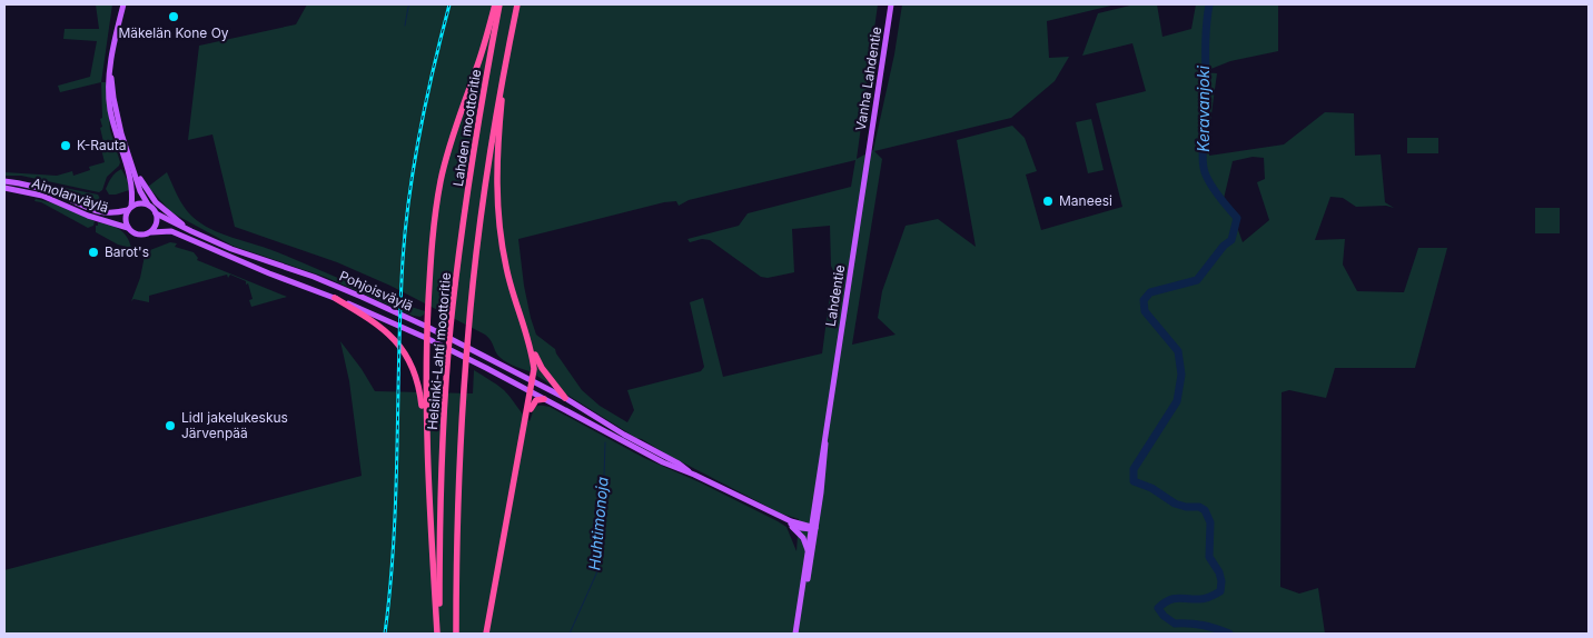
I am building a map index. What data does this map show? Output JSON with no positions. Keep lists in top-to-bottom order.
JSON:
{
  "streets": {
    "highway": ["Lahden moottoritie", "Helsinki-Lahti moottoritie"],
    "main road": [
      "Vanha Lahdentie",
      "Ainolanväylä",
      "Pohjoisväylä",
      "Lahdentie"
    ]
  },
  "crossings": [
    ["Vanha Lahdentie", "Lahdentie"],
    ["Lahden moottoritie", "Helsinki-Lahti moottoritie"],
    ["Ainolanväylä", "Pohjoisväylä"],
    ["Pohjoisväylä", "Lahdentie"]
  ],
  "water": ["Keravanjoki", "Huhtimonoja"],
  "places": [
    "Mäkelän Kone Oy",
    "K-Rauta",
    "Maneesi",
    "Barot's",
    "Lidl jakelukeskus Järvenpää"
  ]
}
